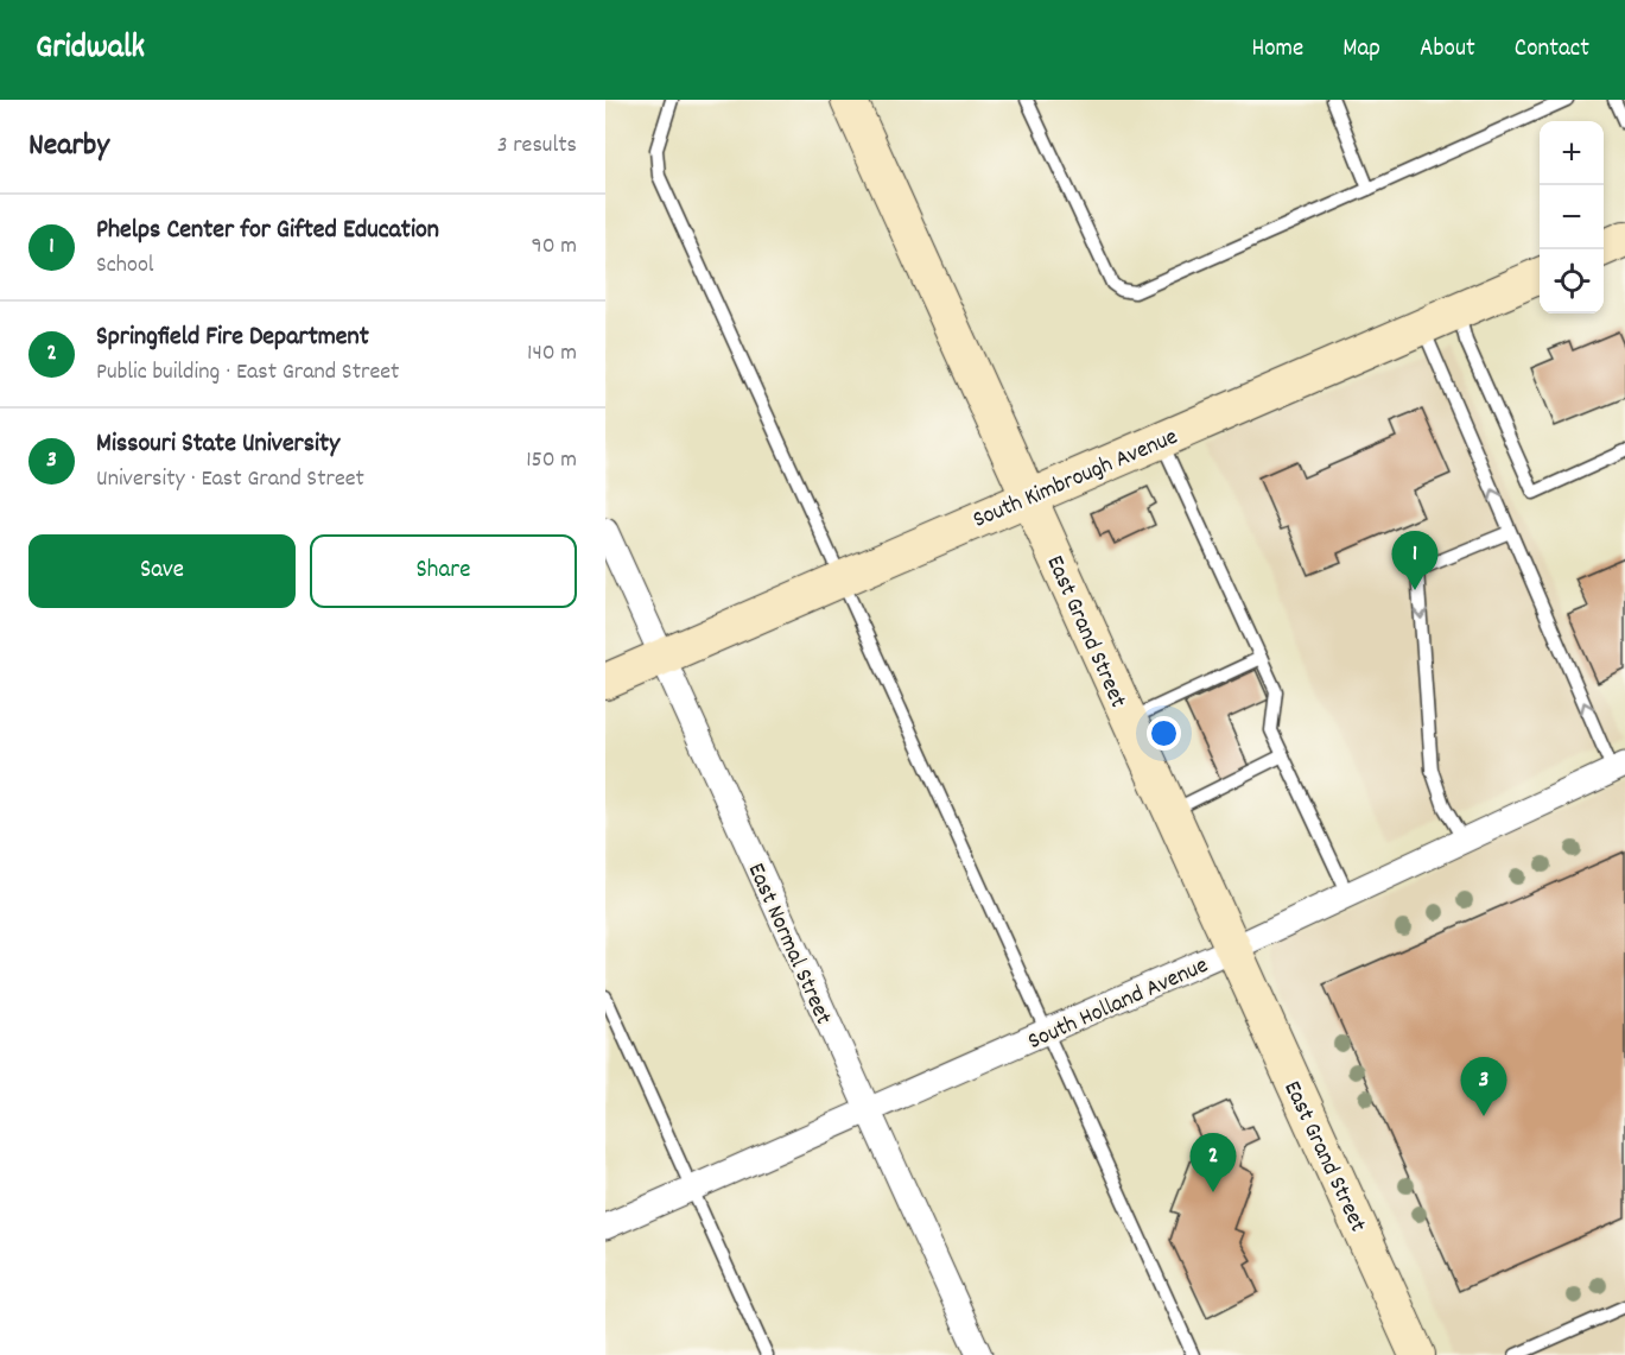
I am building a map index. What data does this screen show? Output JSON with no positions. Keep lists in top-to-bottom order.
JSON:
{
  "streets": {
    "main road": ["South Kimbrough Avenue", "East Grand Street"],
    "street": ["East Normal Street", "South Holland Avenue"]
  },
  "crossings": [
    ["South Kimbrough Avenue", "East Grand Street"],
    ["South Kimbrough Avenue", "East Normal Street"],
    ["East Grand Street", "South Holland Avenue"],
    ["East Normal Street", "South Holland Avenue"]
  ],
  "page": {
    "header": "Gridwalk",
    "nav": [
      "Home",
      "Map",
      "About",
      "Contact"
    ],
    "heading": ["Nearby", "3 results"],
    "map_buttons": ["+", "−"],
    "list": [
      {
        "mark": "1",
        "name": "Phelps Center for Gifted Education",
        "note": "School",
        "value": "90 m"
      },
      {
        "mark": "2",
        "name": "Springfield Fire Department",
        "note": "Public building · East Grand Street",
        "value": "140 m"
      },
      {
        "mark": "3",
        "name": "Missouri State University",
        "note": "University · East Grand Street",
        "value": "150 m"
      }
    ],
    "buttons": ["Save", "Share"],
    "pins": ["1", "3", "2"]
  }
}
